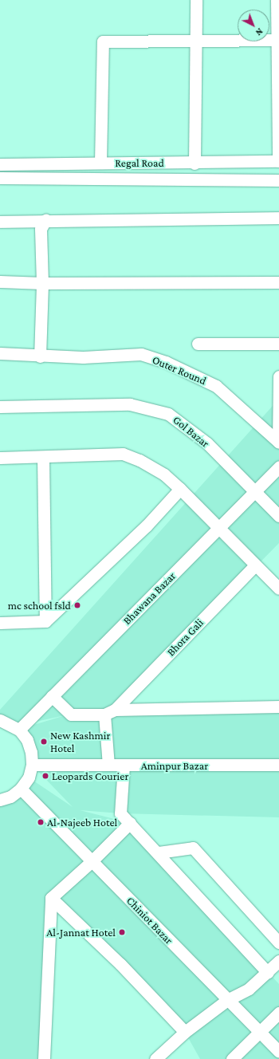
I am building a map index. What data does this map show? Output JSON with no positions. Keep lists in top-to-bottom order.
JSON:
{
  "streets": {
    "street": [
      "Regal Road",
      "Outer Round",
      "Gol Bazar",
      "Bhawana Bazar",
      "Bhora Gali",
      "Aminpur Bazar",
      "Chiniot Bazar"
    ]
  },
  "crossings": [
    ["Gol Bazar", "Bhawana Bazar"]
  ],
  "places": [
    "mc school fsld",
    "New Kashmir Hotel",
    "Leopards Courier",
    "Al-Najeeb Hotel",
    "Al-Jannat Hotel"
  ],
  "north": "bottom right"
}
